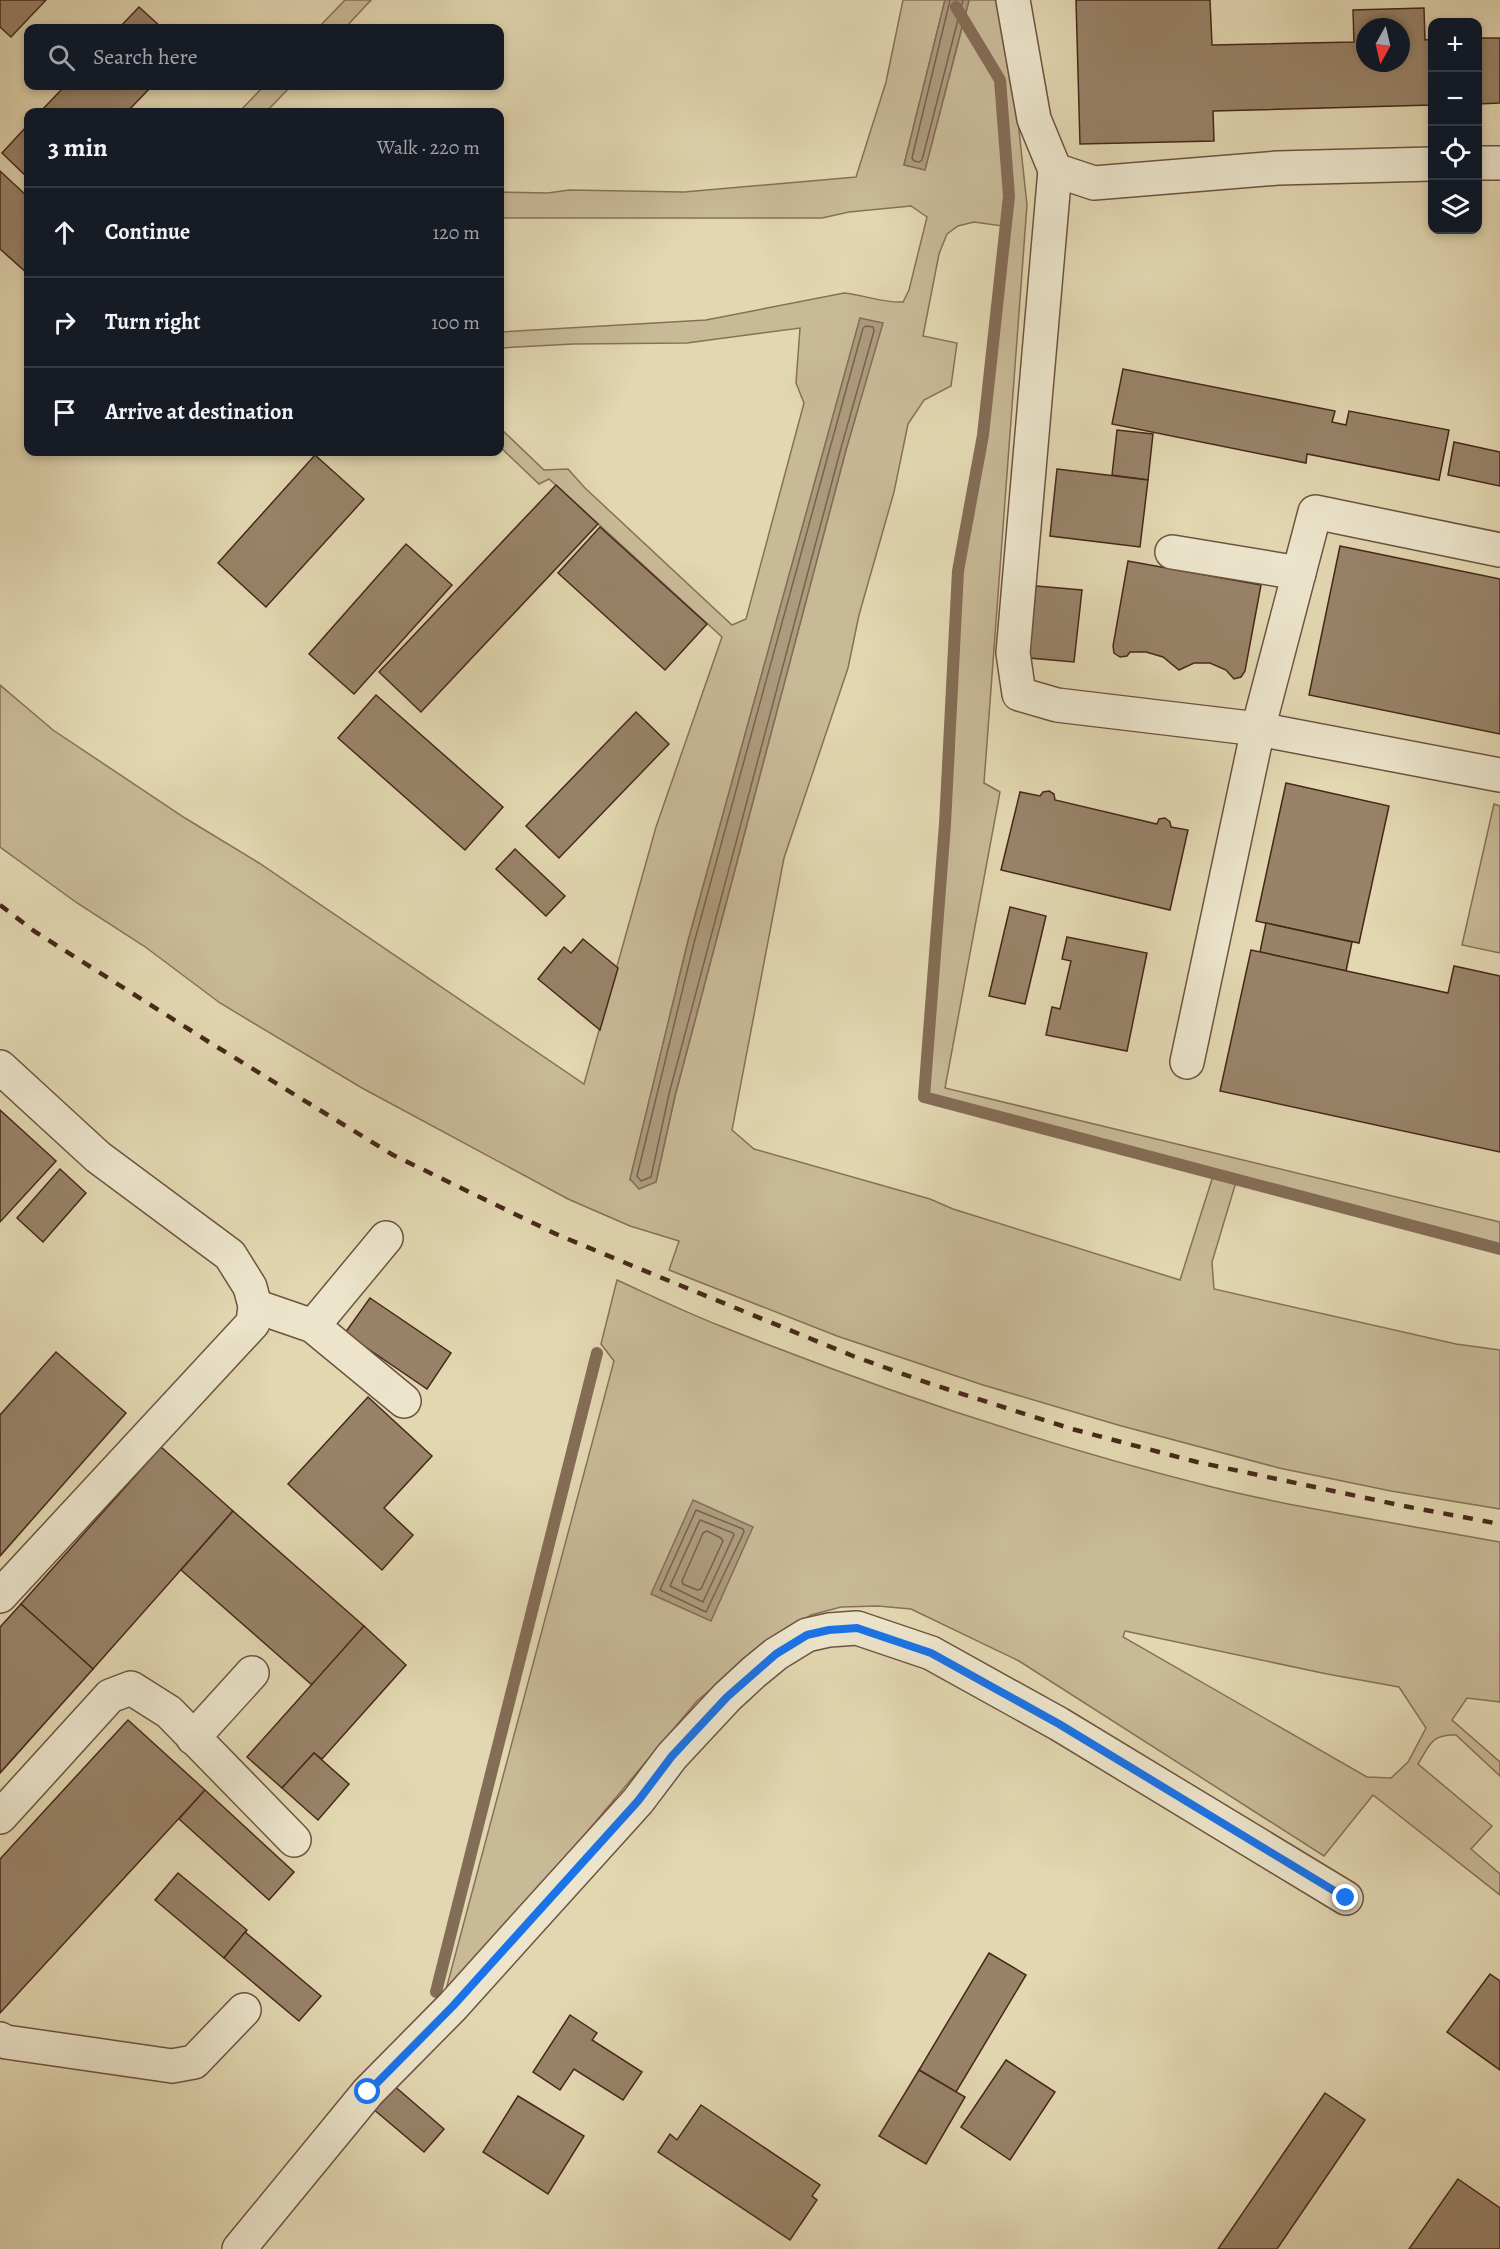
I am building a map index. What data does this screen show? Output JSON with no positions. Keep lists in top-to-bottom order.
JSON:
{
  "north": "bottom",
  "page": {
    "map_buttons": ["+", "−"],
    "search": "Search here",
    "heading": ["3 min", "Walk · 220 m"],
    "list": [
      ["Continue", "120 m"],
      ["Turn right", "100 m"],
      "Arrive at destination"
    ]
  }
}
